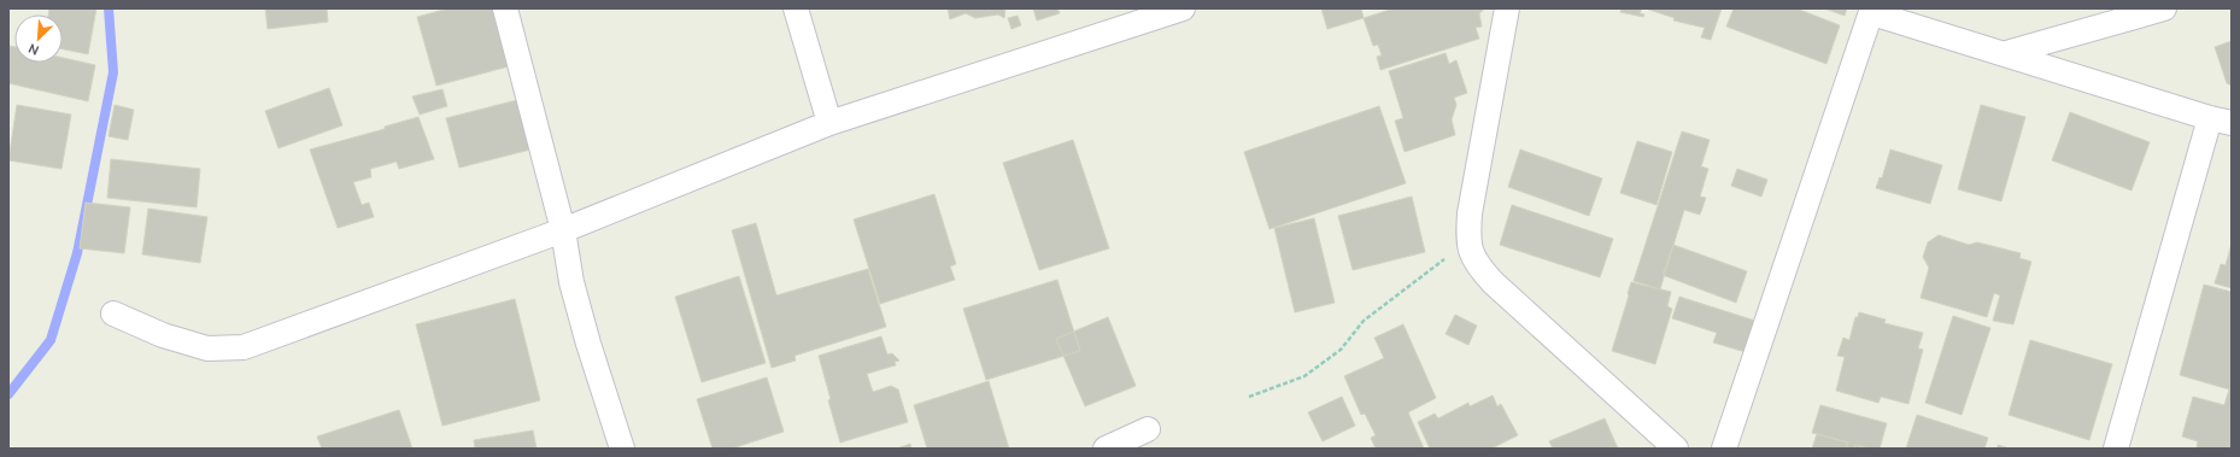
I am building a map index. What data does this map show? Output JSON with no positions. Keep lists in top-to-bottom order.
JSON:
{
  "north": "bottom left"
}
